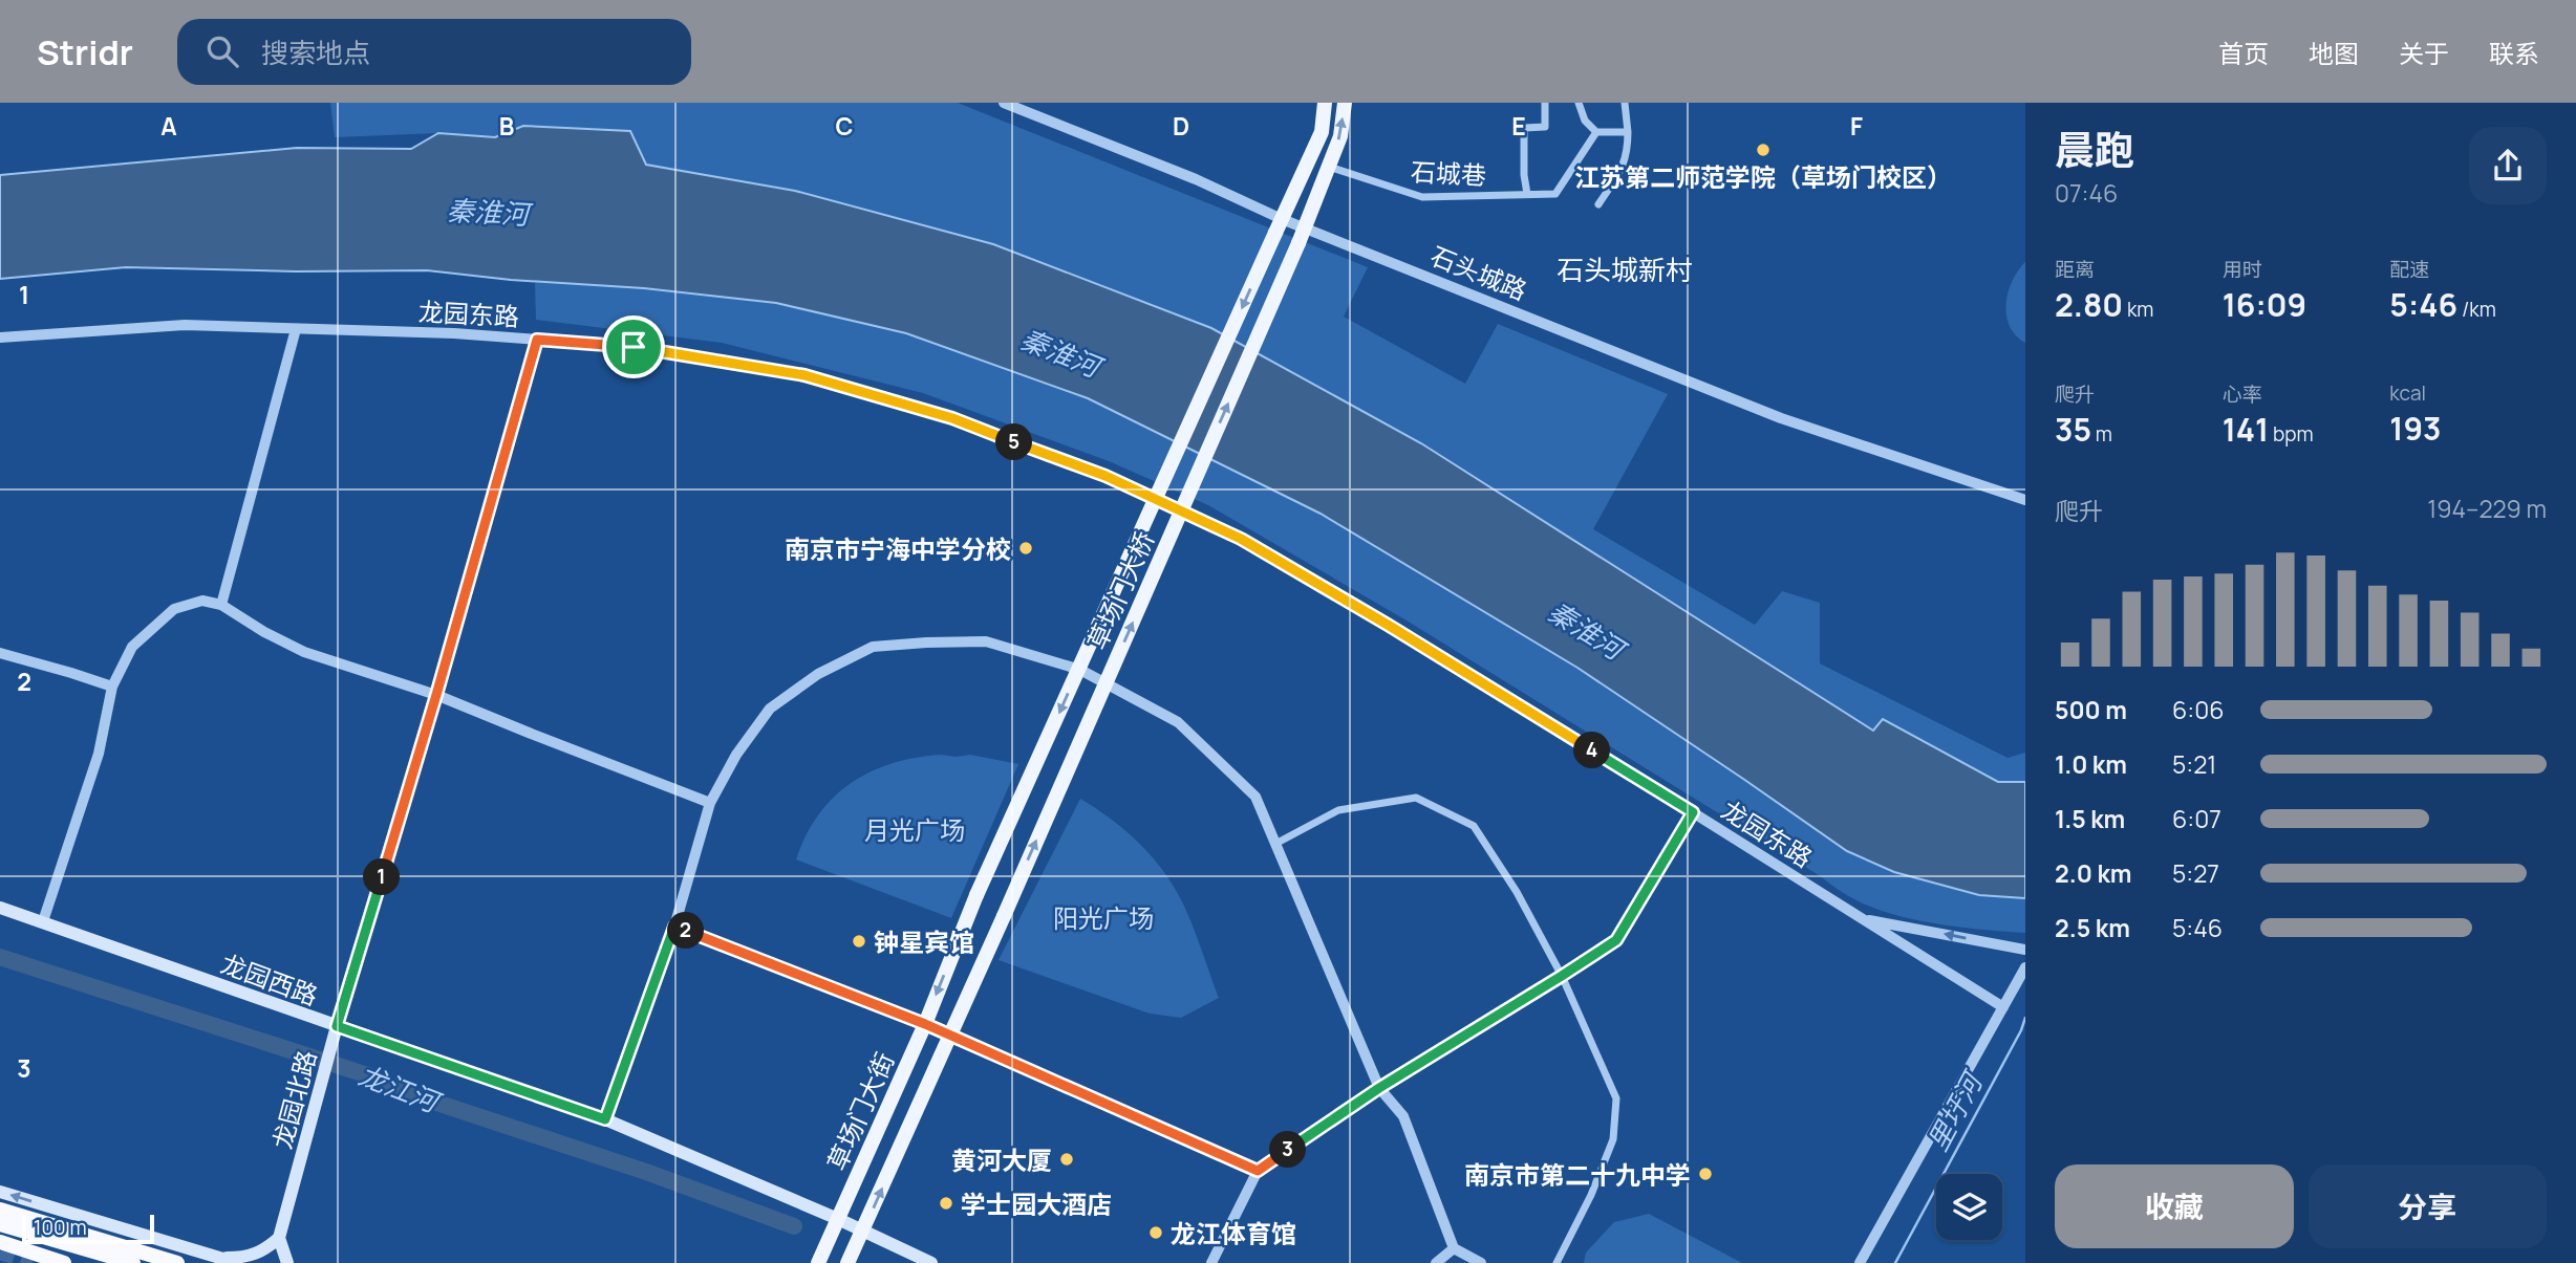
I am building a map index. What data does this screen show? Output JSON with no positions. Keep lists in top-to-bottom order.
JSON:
{
  "streets": {
    "main road": [
      "草场门大桥",
      "龙园西路",
      "龙园北路",
      "草场门大街"
    ],
    "street": ["石城巷", "石头城路", "龙园东路"]
  },
  "crossings": [
    ["石头城路", "草场门大桥"],
    ["龙园东路", "龙园北路"],
    ["草场门大桥", "草场门大街"],
    ["龙园西路", "龙园北路"],
    ["龙园西路", "草场门大街"]
  ],
  "districts": ["石头城新村"],
  "water": ["秦淮河", "龙江河", "里圩河"],
  "parks": ["月光广场", "阳光广场"],
  "places": [
    "江苏第二师范学院（草场门校区）",
    "南京市宁海中学分校",
    "钟星宾馆",
    "黄河大厦",
    "南京市第二十九中学",
    "学士园大酒店",
    "龙江体育馆"
  ],
  "scale_bar": "100 m",
  "page": {
    "header": "Stridr",
    "search": "搜索地点",
    "nav": [
      "首页",
      "地图",
      "关于",
      "联系"
    ],
    "heading": ["晨跑", "07:46"],
    "stats": [
      ["距离", "2.80 km"],
      ["用时", "16:09"],
      ["配速", "5:46 /km"],
      ["爬升", "35 m"],
      ["心率", "141 bpm"],
      ["kcal", "193"]
    ],
    "pins": [
      "5",
      "4",
      "1",
      "2",
      "3"
    ],
    "chart": ["爬升", "194–229 m"],
    "list": [
      {
        "name": "500 m",
        "note": "6:06"
      },
      {
        "name": "1.0 km",
        "note": "5:21"
      },
      {
        "name": "1.5 km",
        "note": "6:07"
      },
      {
        "name": "2.0 km",
        "note": "5:27"
      },
      {
        "name": "2.5 km",
        "note": "5:46"
      }
    ],
    "buttons": ["收藏", "分享"],
    "scale": "100 m"
  },
  "grid": {
    "columns": [
      "A",
      "B",
      "C",
      "D",
      "E",
      "F"
    ],
    "rows": ["1", "2", "3"]
  }
}
